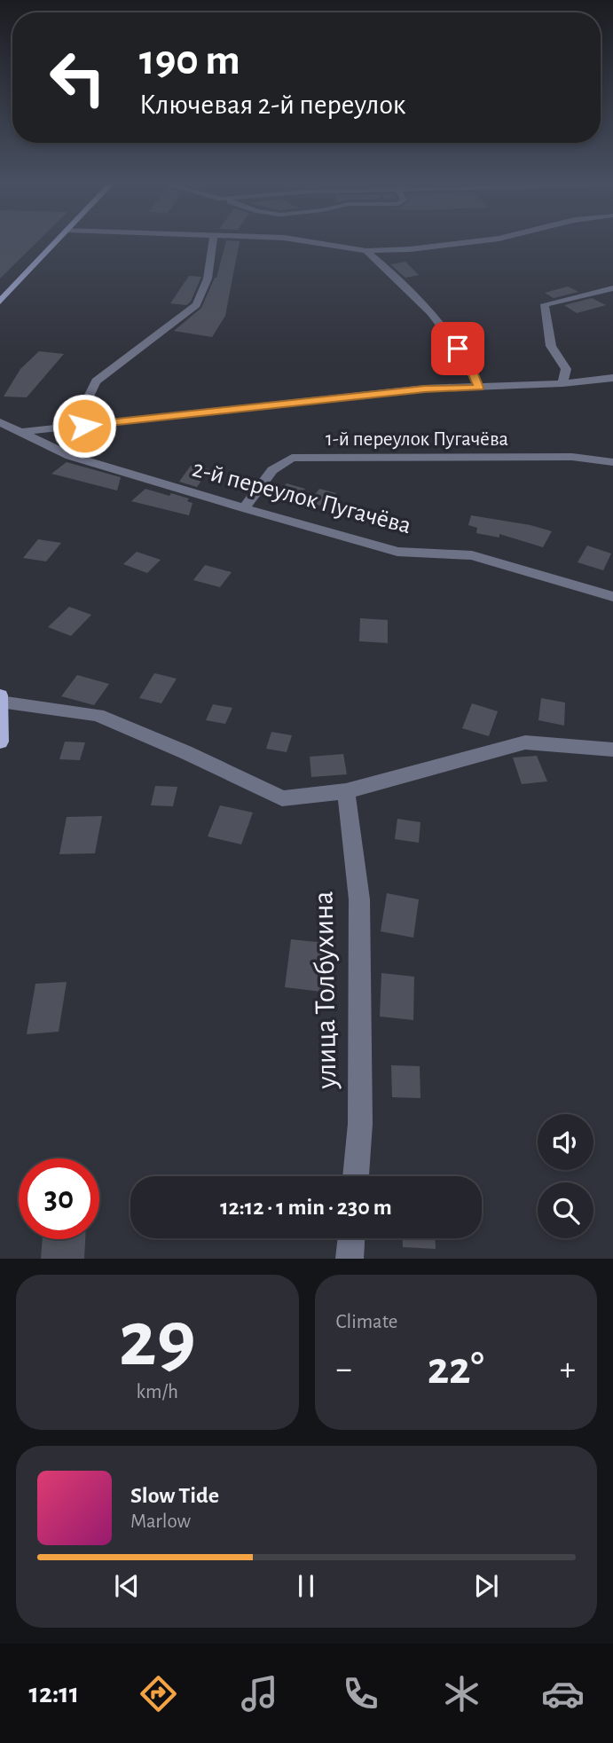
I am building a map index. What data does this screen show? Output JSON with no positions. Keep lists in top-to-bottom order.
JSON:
{
  "streets": {
    "street": ["1-й переулок Пугачёва", "2-й переулок Пугачёва", "улица Толбухина"]
  },
  "crossings": [
    ["1-й переулок Пугачёва", "2-й переулок Пугачёва"]
  ],
  "page": {
    "turn": ["190 m", "Ключевая 2-й переулок"],
    "limit": "30",
    "trip": "12:12 · 1 min · 230 m",
    "tile": [
      ["29", "km/h"],
      "Climate"
    ],
    "heat": ["−", "22°", "+"],
    "song": ["Slow Tide", "Marlow"],
    "tabs": "12:11"
  }
}
